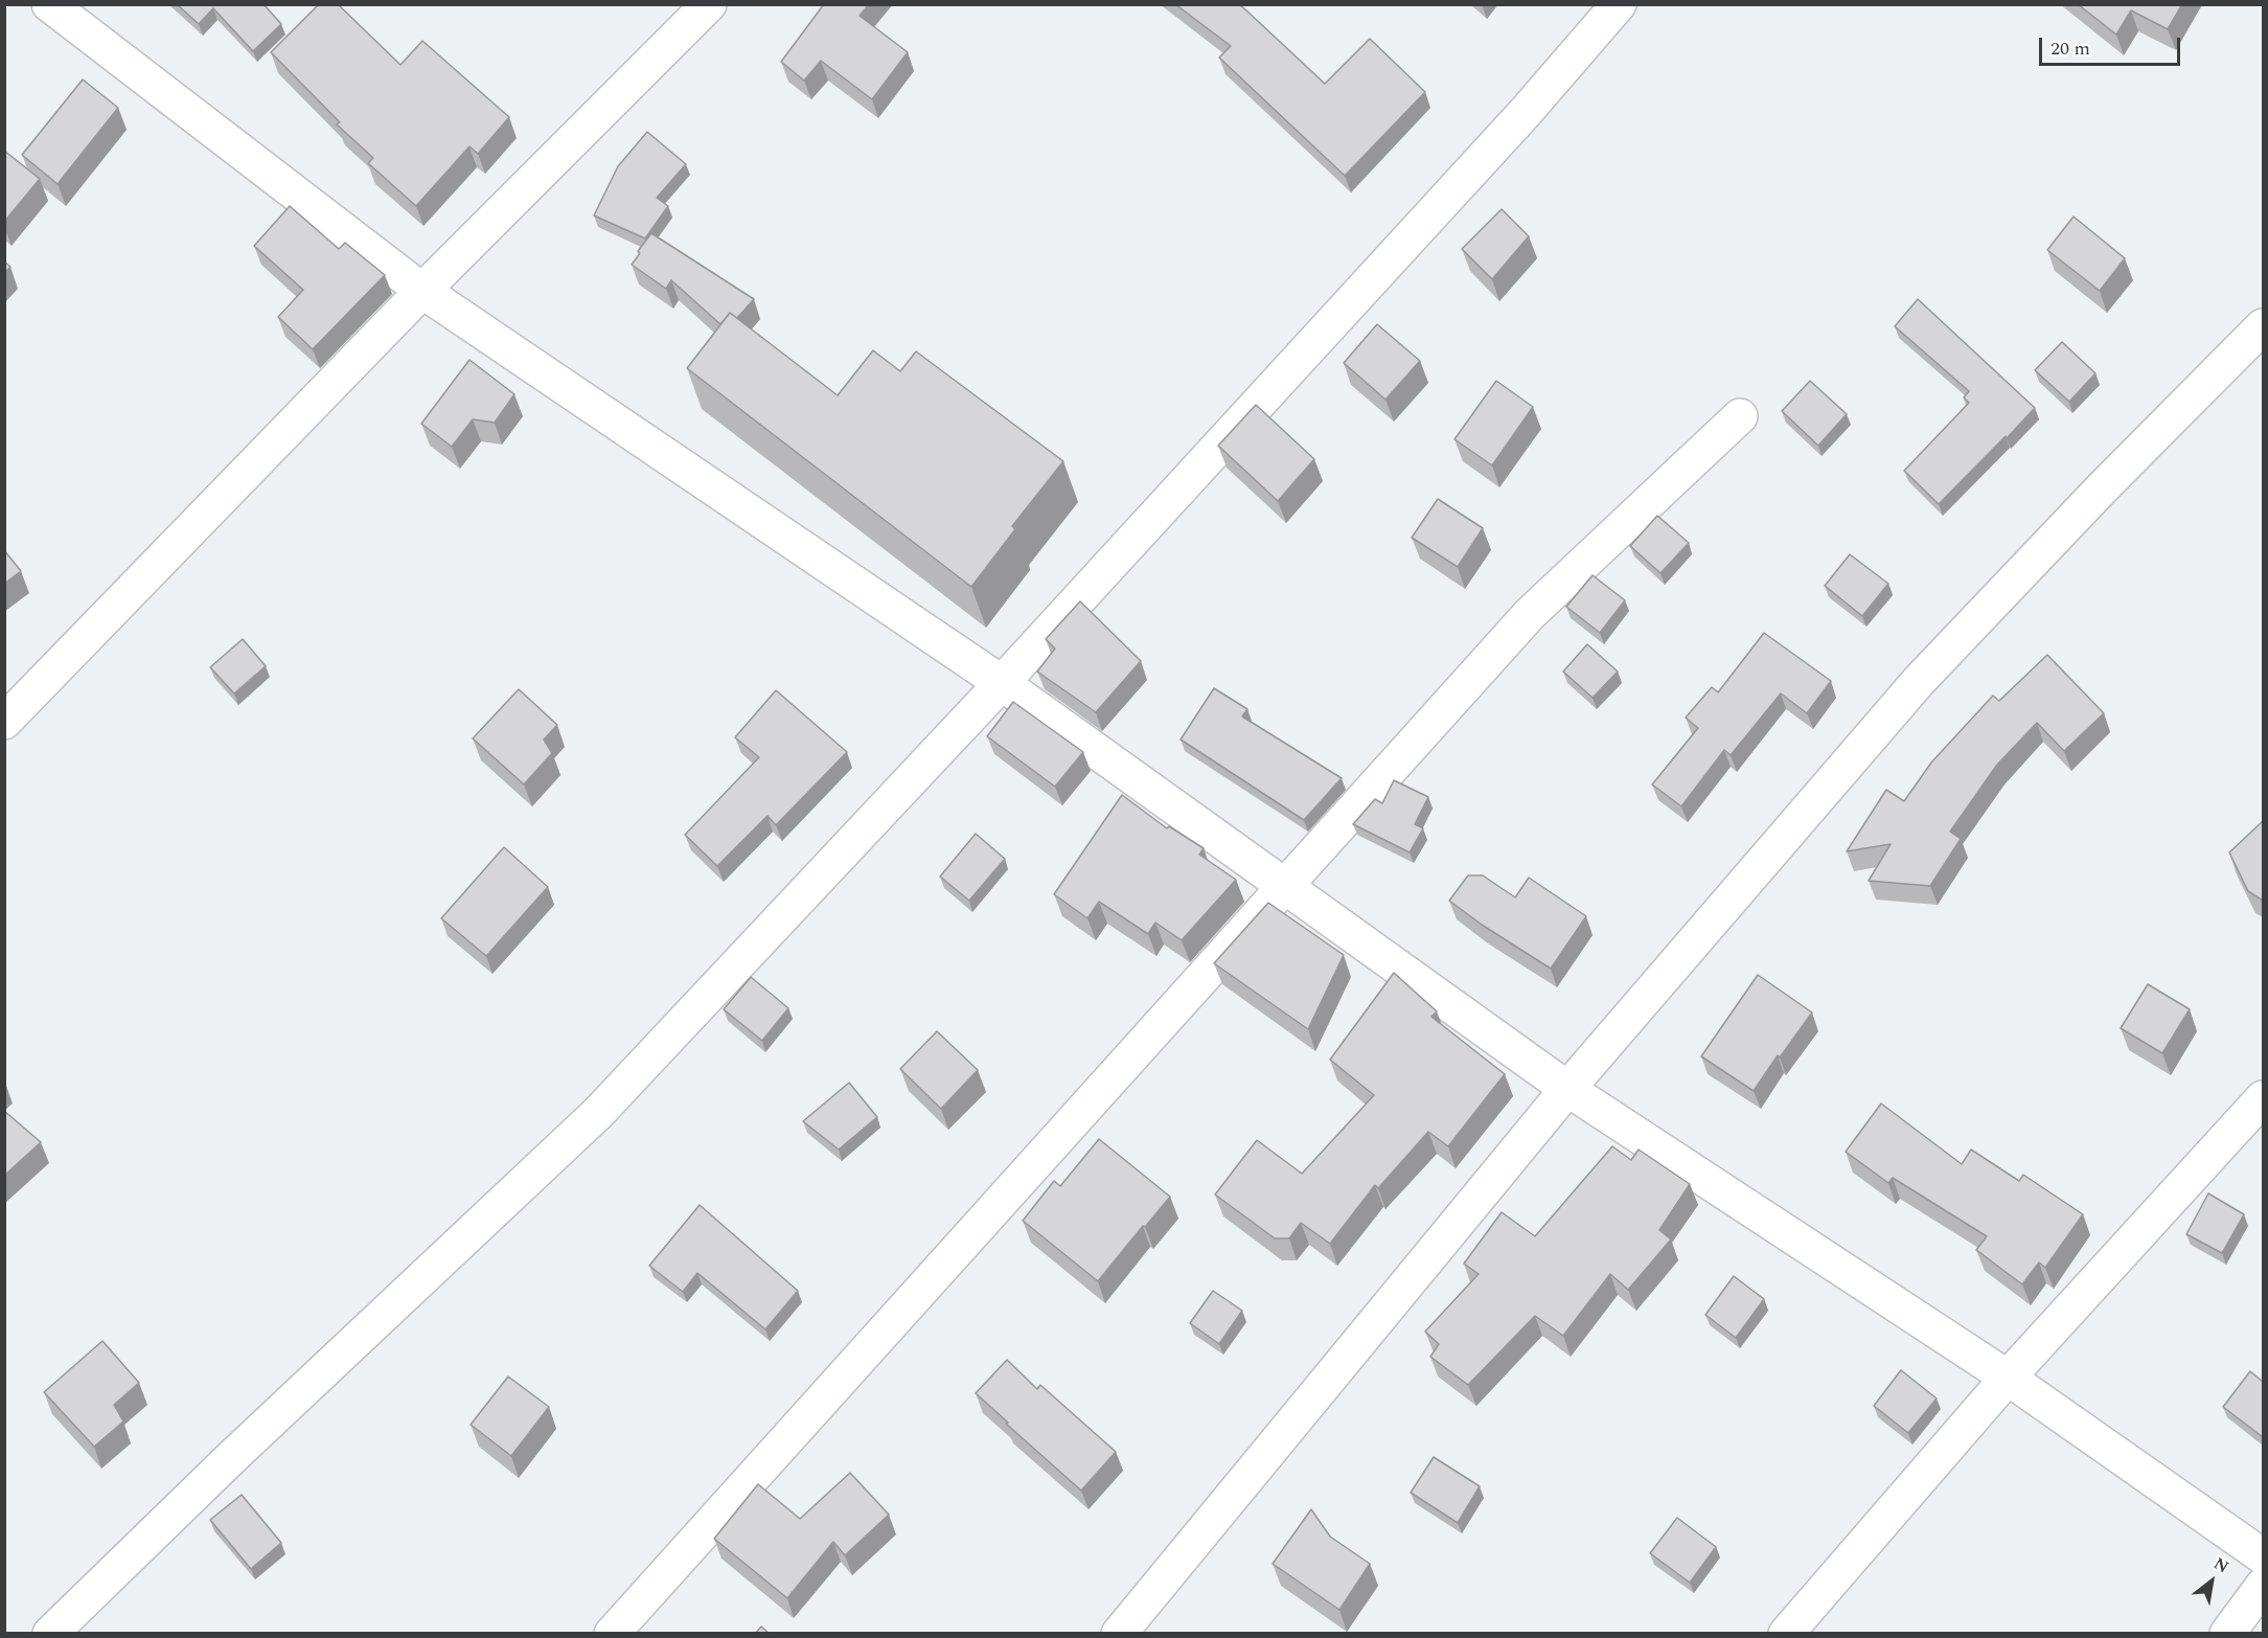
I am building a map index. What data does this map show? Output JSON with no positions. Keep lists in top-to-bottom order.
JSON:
{
  "scale_bar": "20 m",
  "north": "top right"
}
